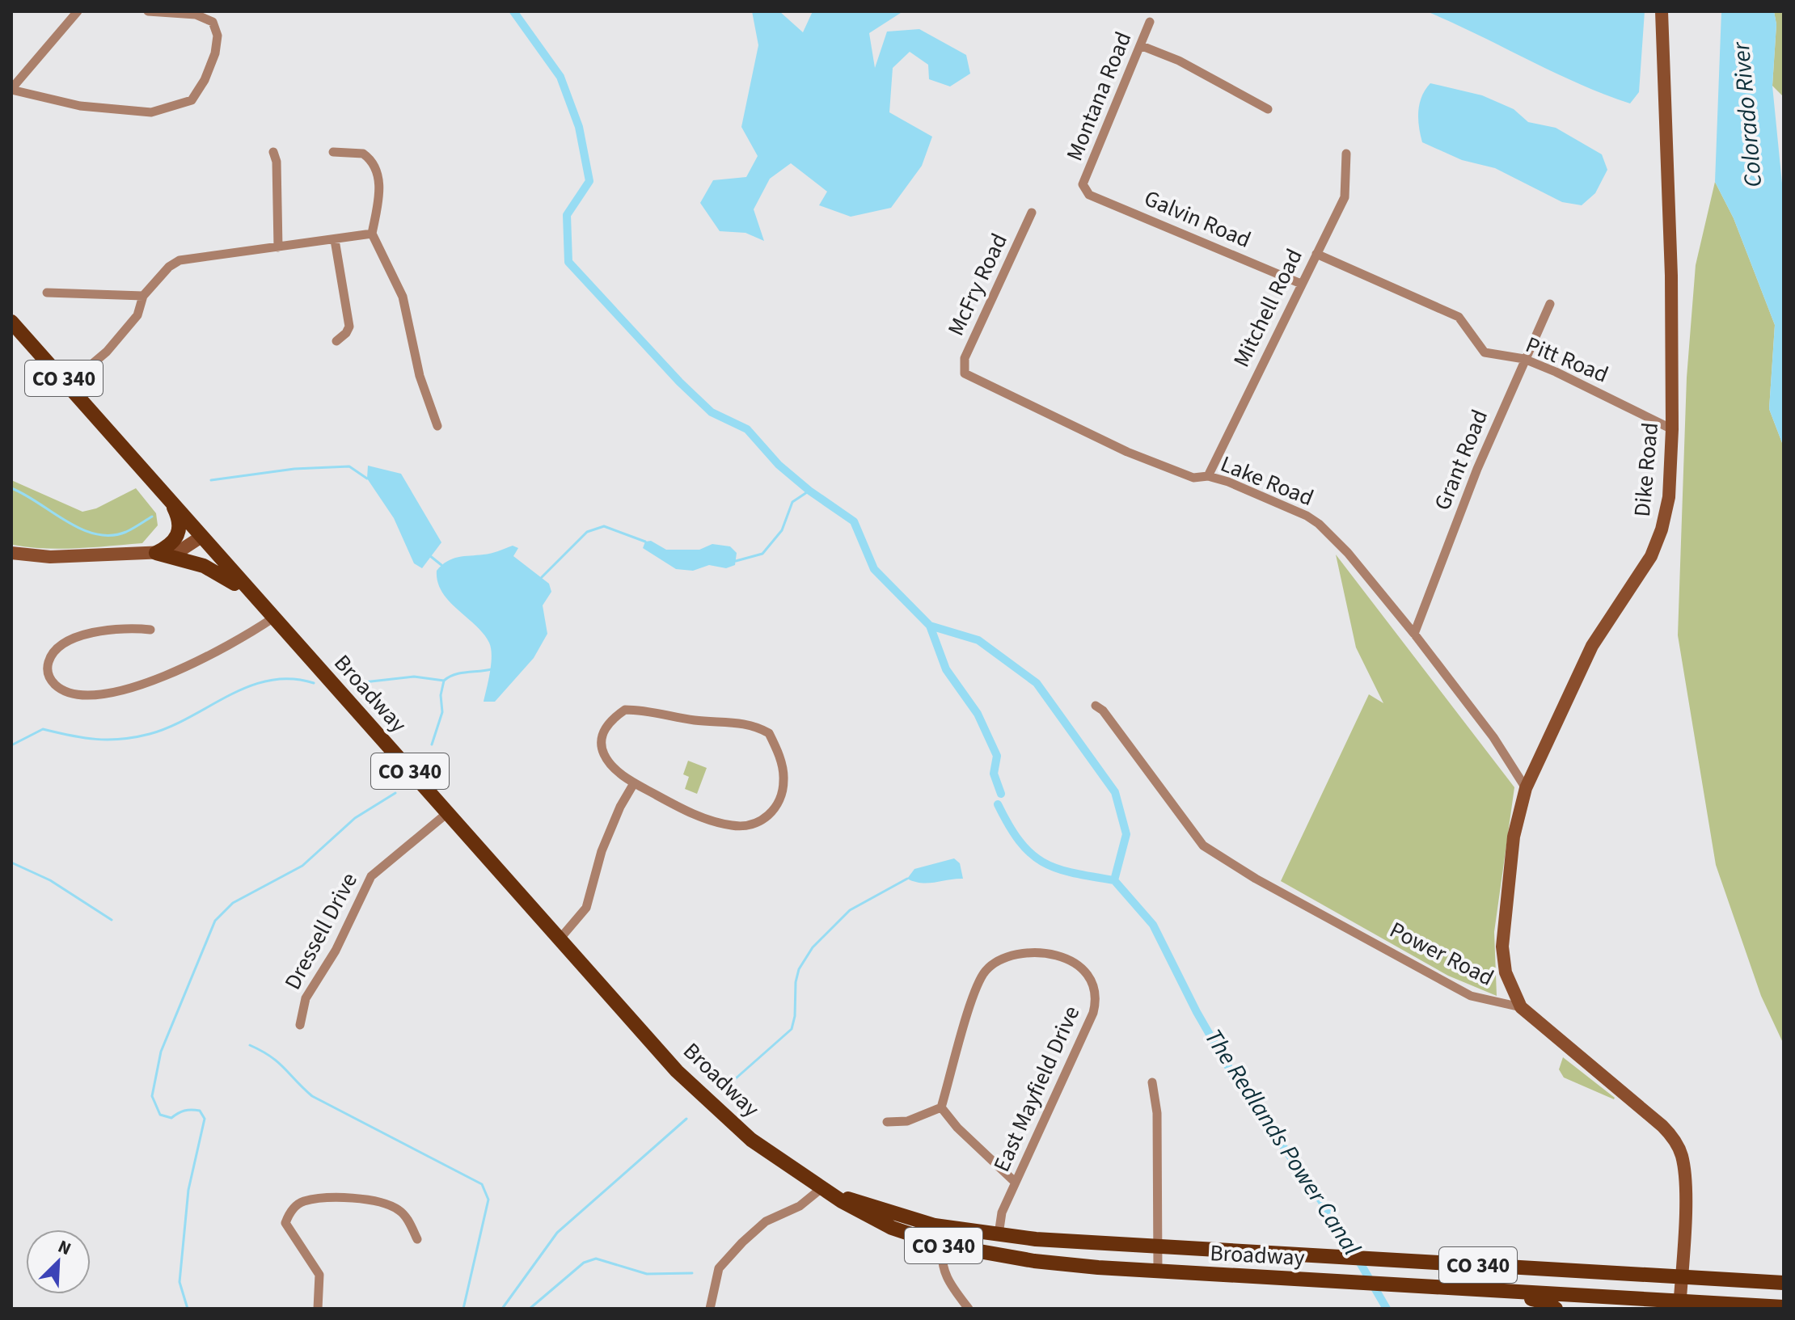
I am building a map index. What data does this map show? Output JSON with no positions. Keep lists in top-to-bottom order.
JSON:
{
  "streets": {
    "main road": ["CO 340", "Broadway"],
    "street": [
      "Montana Road",
      "Galvin Road",
      "McFry Road",
      "Mitchell Road",
      "Pitt Road",
      "Grant Road",
      "Dike Road",
      "Lake Road",
      "Dressell Drive",
      "Power Road",
      "East Mayfield Drive"
    ]
  },
  "crossings": [
    ["Montana Road", "Galvin Road"],
    ["Galvin Road", "Mitchell Road"],
    ["McFry Road", "Lake Road"],
    ["Mitchell Road", "Pitt Road"],
    ["Mitchell Road", "Lake Road"],
    ["Pitt Road", "Grant Road"],
    ["Pitt Road", "Dike Road"],
    ["Grant Road", "Lake Road"],
    ["Dike Road", "Lake Road"],
    ["Dike Road", "Power Road"],
    ["Broadway", "Dressell Drive"],
    ["Broadway", "Power Road"],
    ["Broadway", "East Mayfield Drive"]
  ],
  "water": ["Colorado River", "The Redlands Power Canal"],
  "north": "top right"
}
